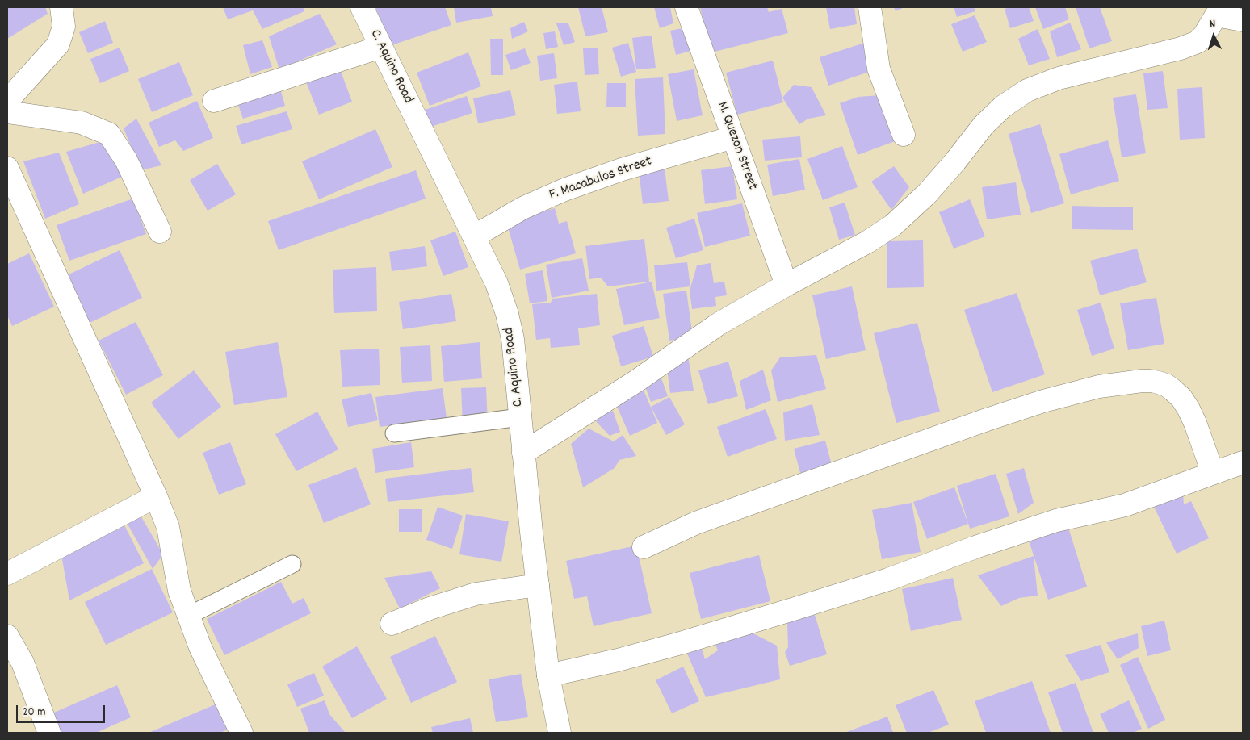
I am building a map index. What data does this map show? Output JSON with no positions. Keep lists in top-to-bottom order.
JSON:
{
  "streets": {
    "street": ["C. Aquino Road", "M. Quezon Street", "F. Macabulos Street"]
  },
  "crossings": [
    ["C. Aquino Road", "F. Macabulos Street"],
    ["M. Quezon Street", "F. Macabulos Street"]
  ],
  "scale_bar": "20 m",
  "north": "top"
}
